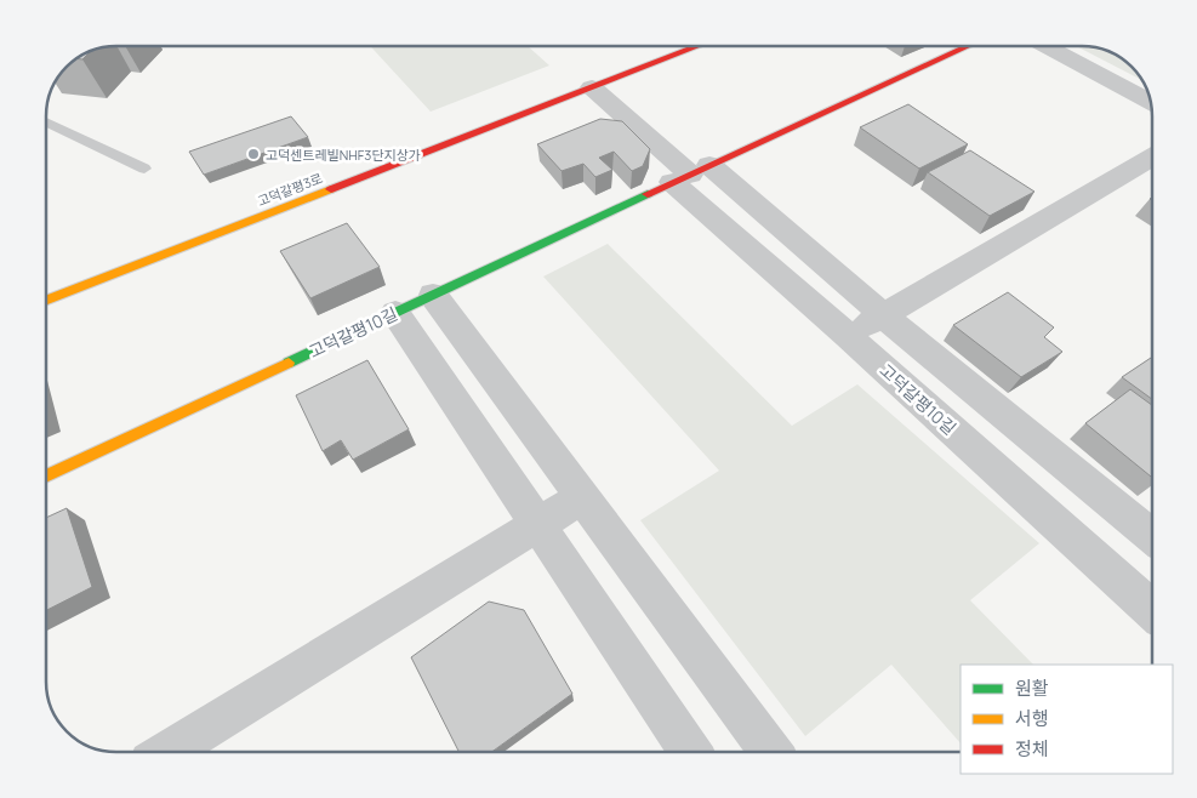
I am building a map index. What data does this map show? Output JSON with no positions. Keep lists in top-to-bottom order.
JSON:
{
  "streets": {
    "street": ["고덕갈평3로", "고덕갈평10길"]
  },
  "crossings": [
    ["고덕갈평3로", "고덕갈평10길"]
  ],
  "places": ["고덕센트레빌NHF3단지상가"],
  "legend": ["원활", "서행", "정체"]
}
